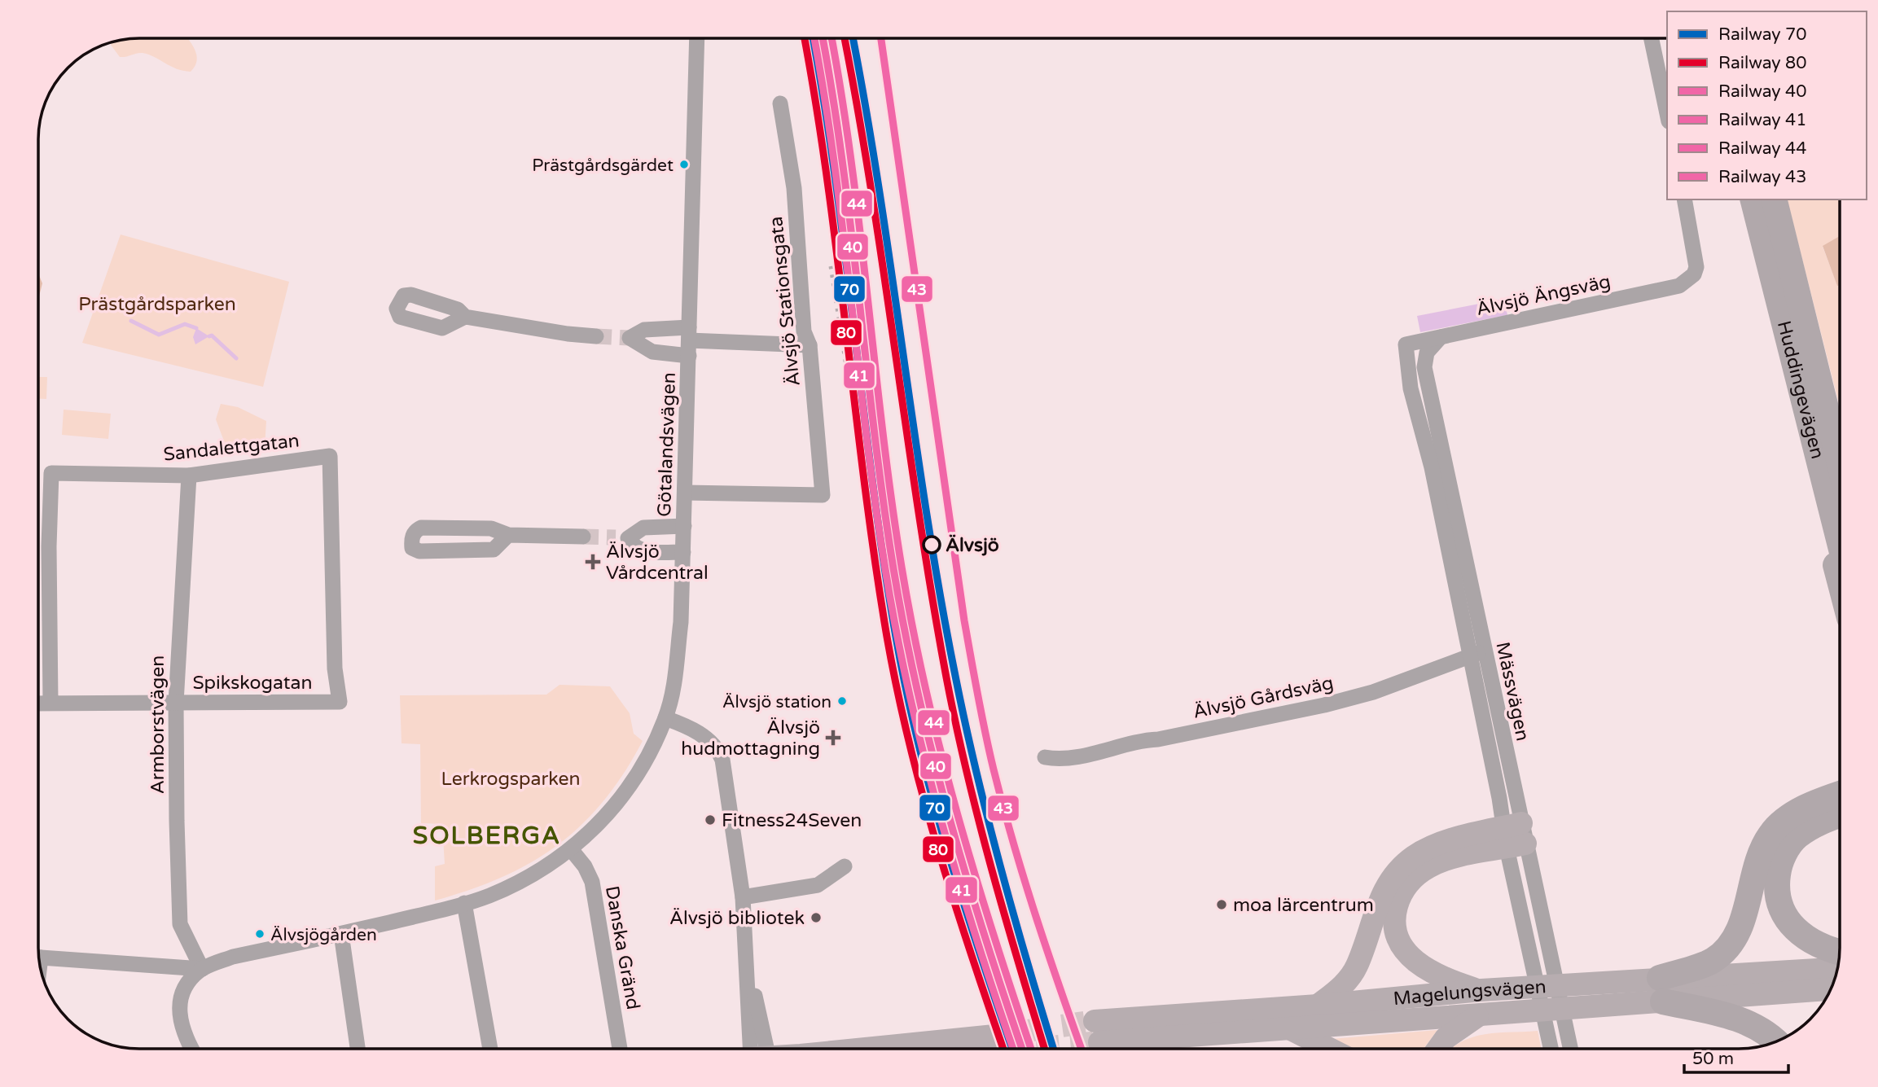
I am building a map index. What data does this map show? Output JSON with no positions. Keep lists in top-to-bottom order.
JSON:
{
  "streets": {
    "main road": ["Huddingevägen", "Magelungsvägen"],
    "street": [
      "Älvsjö Ängsväg",
      "Älvsjö Stationsgata",
      "Götalandsvägen",
      "Sandalettgatan",
      "Spikskogatan",
      "Mässvägen",
      "Älvsjö Gårdsväg",
      "Armborstvägen",
      "Danska Gränd"
    ]
  },
  "crossings": [
    ["Älvsjö Ängsväg", "Mässvägen"],
    ["Älvsjö Stationsgata", "Götalandsvägen"],
    ["Götalandsvägen", "Armborstvägen"],
    ["Götalandsvägen", "Danska Gränd"],
    ["Sandalettgatan", "Spikskogatan"],
    ["Sandalettgatan", "Armborstvägen"],
    ["Spikskogatan", "Armborstvägen"],
    ["Mässvägen", "Älvsjö Gårdsväg"]
  ],
  "districts": ["SOLBERGA"],
  "parks": ["Prästgårdsparken", "Lerkrogsparken"],
  "places": {
    "other": [
      "Prästgårdsgärdet",
      "Älvsjö",
      "Älvsjö station",
      "Fitness24Seven",
      "moa lärcentrum",
      "Älvsjö bibliotek",
      "Älvsjögården"
    ],
    "health": ["Älvsjö Vårdcentral", "Älvsjö hudmottagning"]
  },
  "lines": [
    "rail line 70",
    "rail line 80",
    "rail line 40",
    "rail line 41",
    "rail line 44",
    "rail line 43"
  ],
  "legend": [
    "Railway 70",
    "Railway 80",
    "Railway 40",
    "Railway 41",
    "Railway 44",
    "Railway 43"
  ],
  "scale_bar": "50 m"
}
